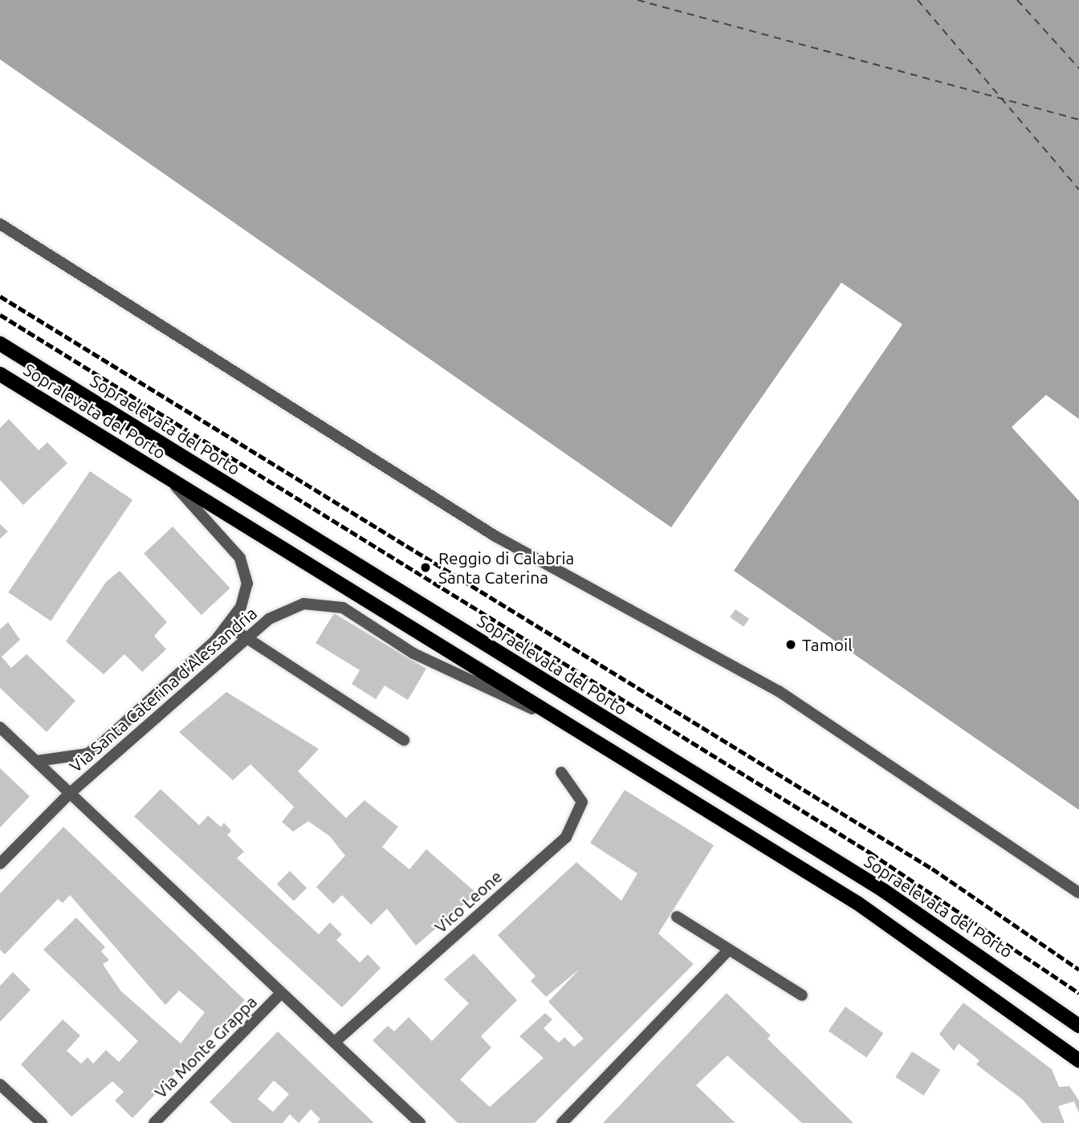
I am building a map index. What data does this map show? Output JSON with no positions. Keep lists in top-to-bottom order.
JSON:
{
  "streets": {
    "main road": ["Sopralevata del Porto", "Sopraelevata del Porto"],
    "street": ["Via Santa Caterina d'Alessandria", "Vico Leone", "Via Monte Grappa"]
  },
  "crossings": [
    ["Sopralevata del Porto", "Via Santa Caterina d'Alessandria"],
    ["Via Santa Caterina d'Alessandria", "Vico Leone"],
    ["Via Santa Caterina d'Alessandria", "Via Monte Grappa"]
  ],
  "places": ["Reggio di Calabria Santa Caterina", "Tamoil"]
}
